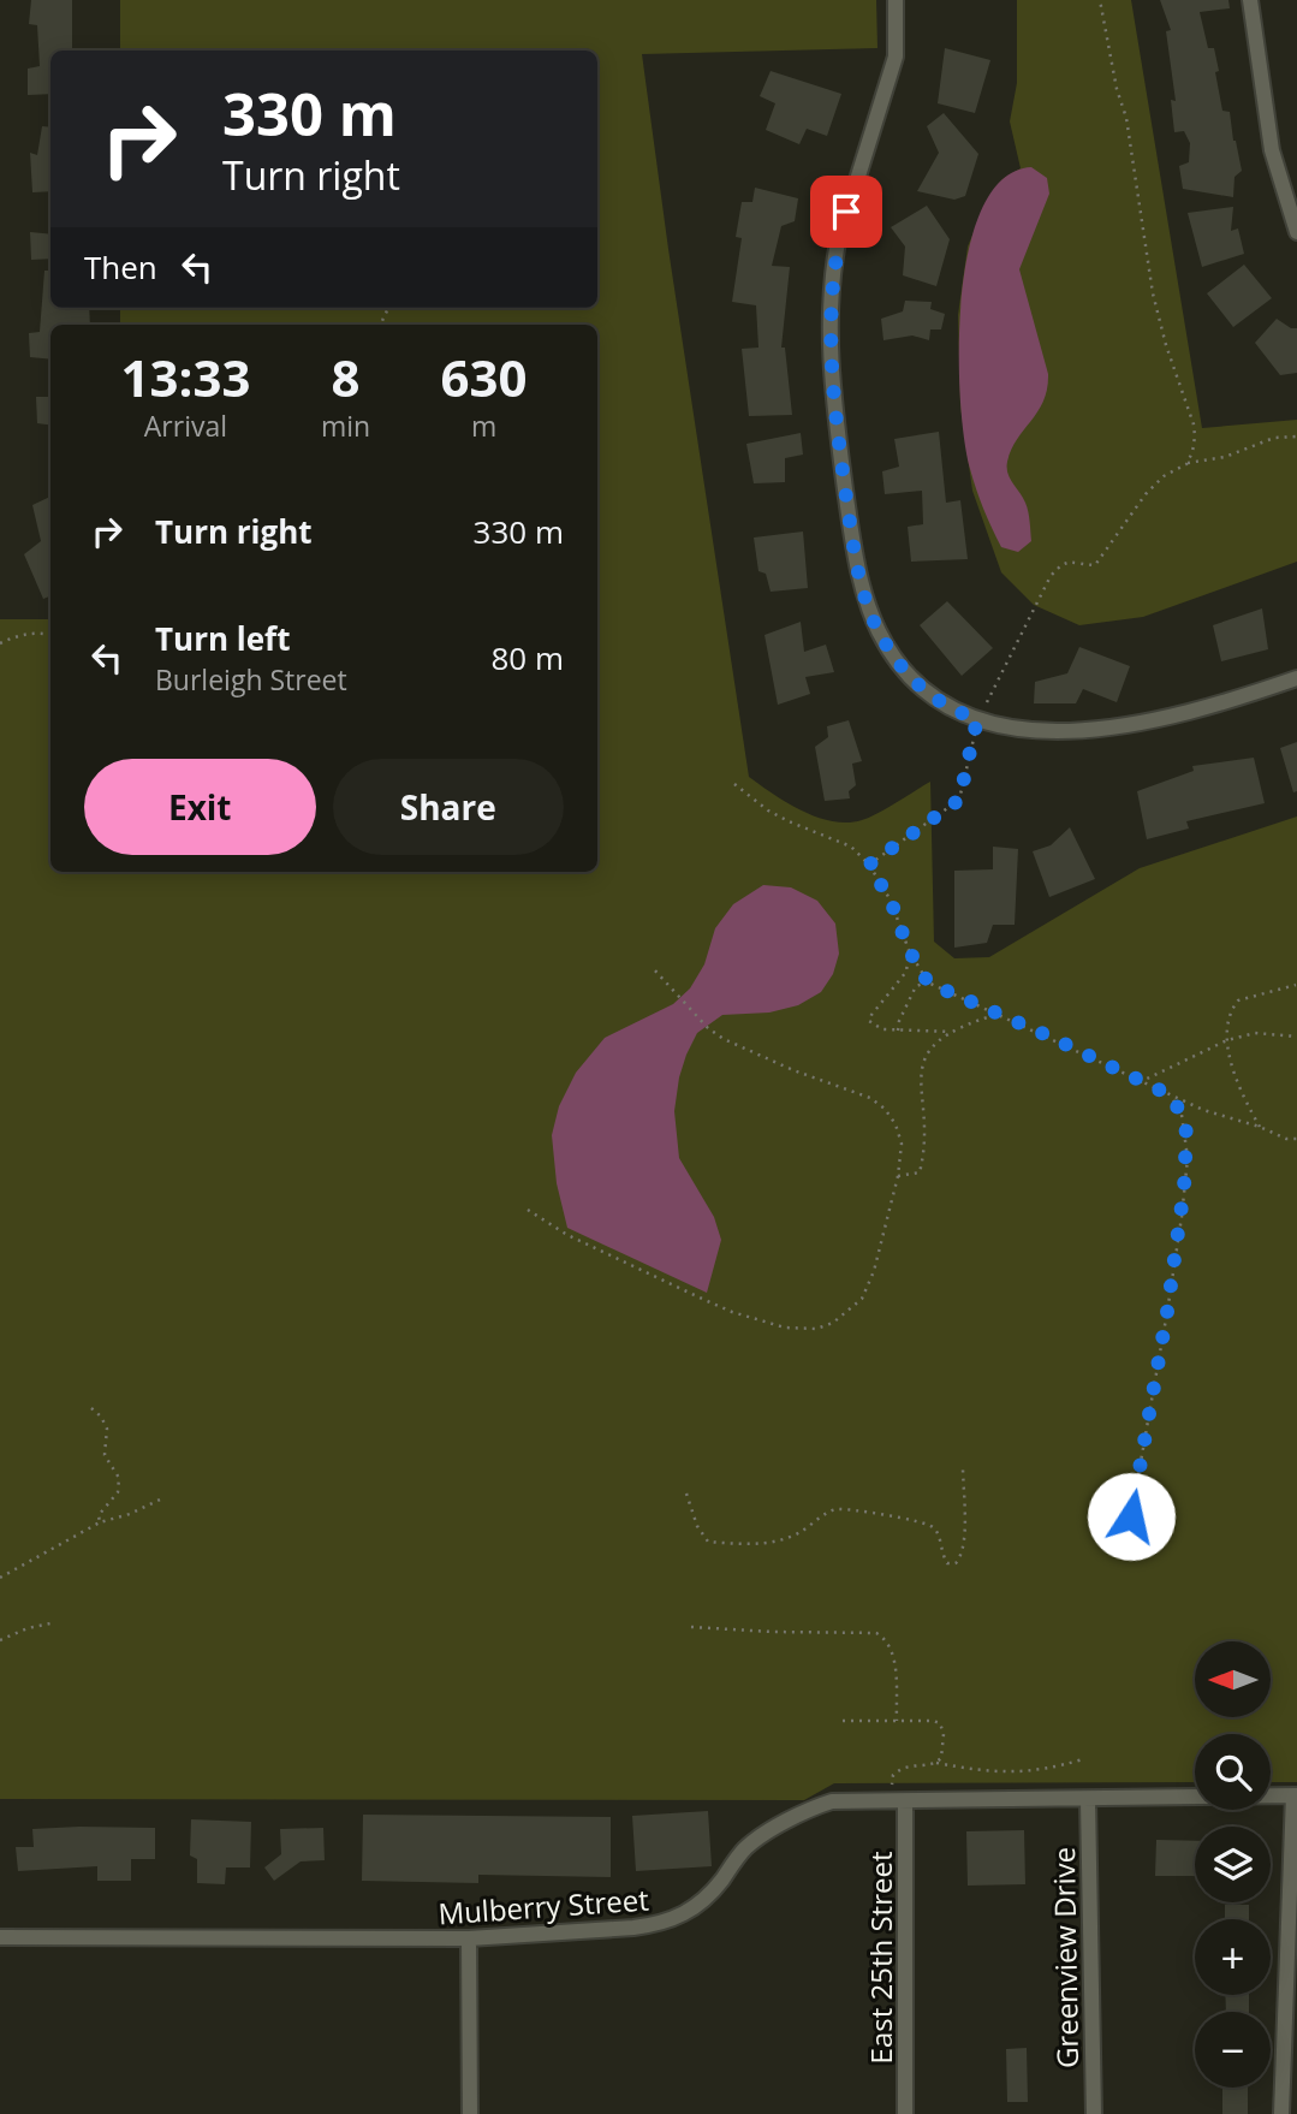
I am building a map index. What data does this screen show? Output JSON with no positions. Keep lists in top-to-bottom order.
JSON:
{
  "streets": {
    "street": ["Mulberry Street", "East 25th Street", "Greenview Drive"]
  },
  "crossings": [
    ["Mulberry Street", "East 25th Street"],
    ["Mulberry Street", "Greenview Drive"]
  ],
  "north": "left",
  "page": {
    "turn": ["330 m", "Turn right"],
    "then": "Then",
    "eta": [
      "13:33",
      "Arrival",
      "8",
      "min",
      "630",
      "m"
    ],
    "list": [
      {
        "name": "Turn right",
        "value": "330 m"
      },
      {
        "name": "Turn left",
        "note": "Burleigh Street",
        "value": "80 m"
      }
    ],
    "buttons": ["Exit", "Share"],
    "map_buttons": ["+", "−"]
  }
}
